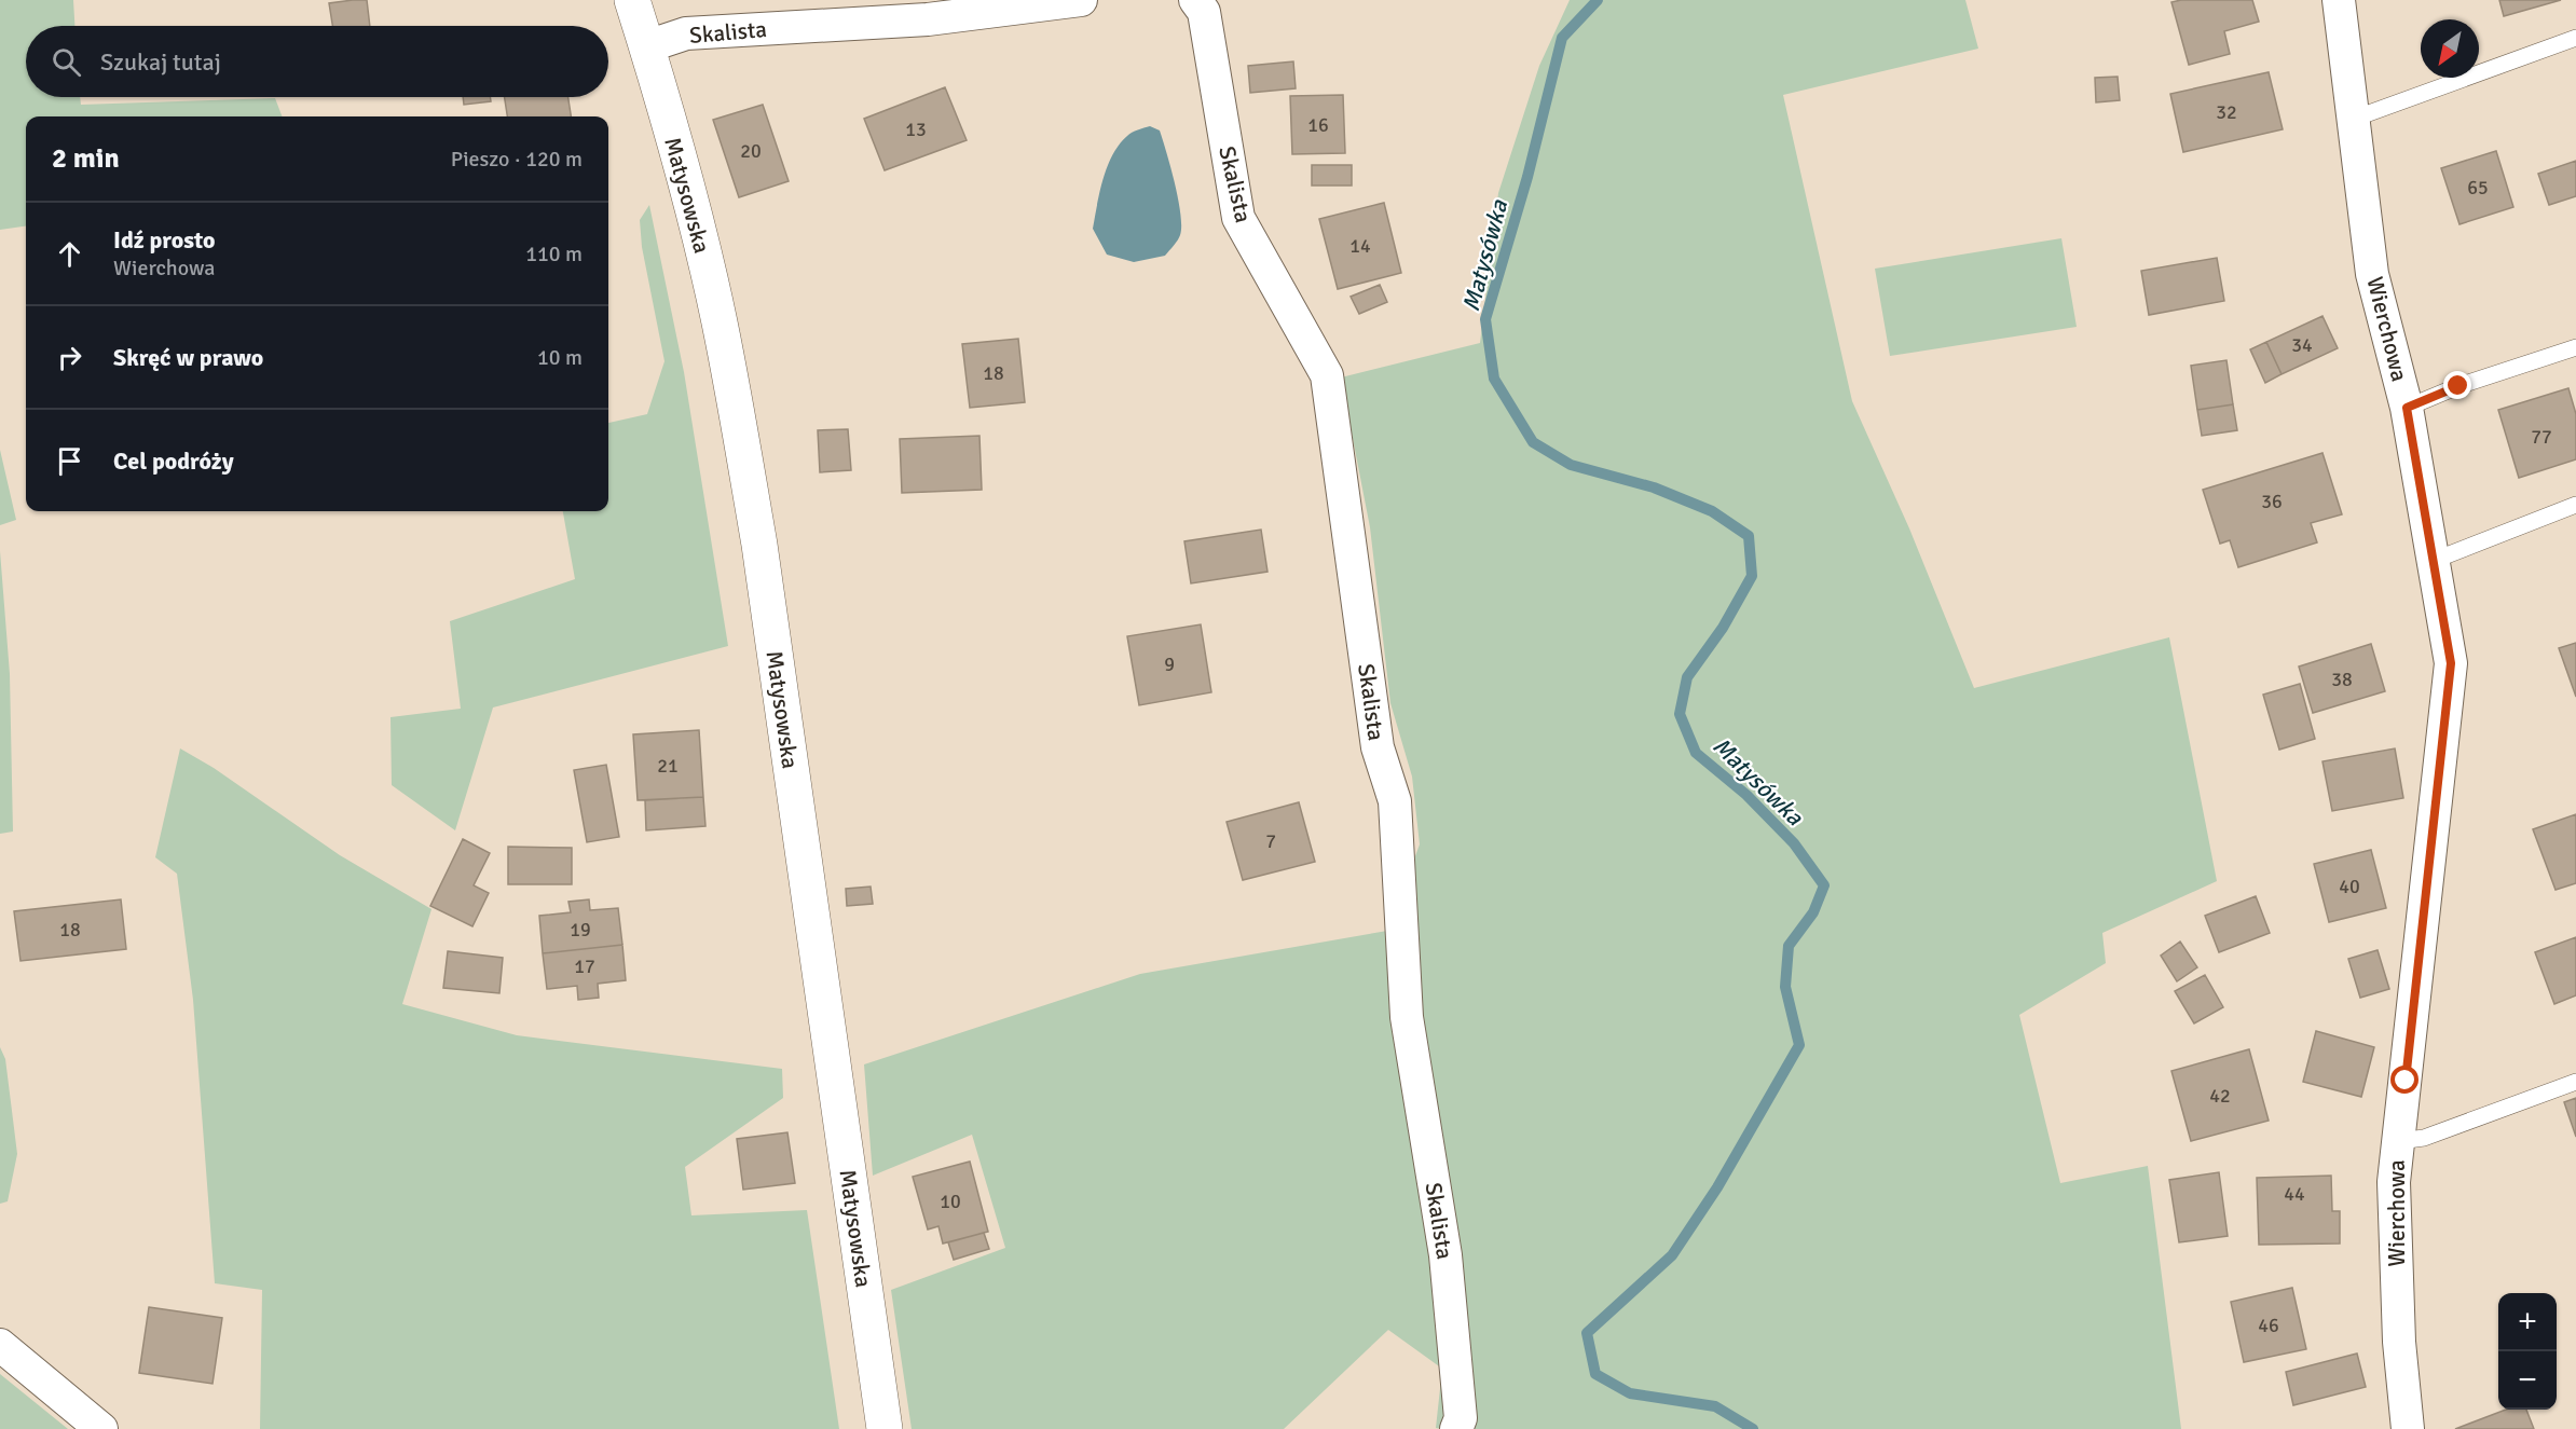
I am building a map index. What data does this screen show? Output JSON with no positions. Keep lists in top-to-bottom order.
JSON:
{
  "streets": {
    "street": ["Skalista", "Matysowska", "Wierchowa"]
  },
  "crossings": [
    ["Skalista", "Matysowska"]
  ],
  "water": ["Matysówka"],
  "house_numbers": [
    "32",
    "16",
    "13",
    "20",
    "65",
    "14",
    "34",
    "18",
    "77",
    "36",
    "9",
    "38",
    "21",
    "7",
    "40",
    "18",
    "19",
    "17",
    "42",
    "44",
    "10",
    "46"
  ],
  "north": "bottom left",
  "page": {
    "search": "Szukaj tutaj",
    "heading": ["2 min", "Pieszo · 120 m"],
    "list": [
      ["Idź prosto", "Wierchowa", "110 m"],
      ["Skręć w prawo", "10 m"],
      "Cel podróży"
    ],
    "map_buttons": ["+", "−"]
  }
}
